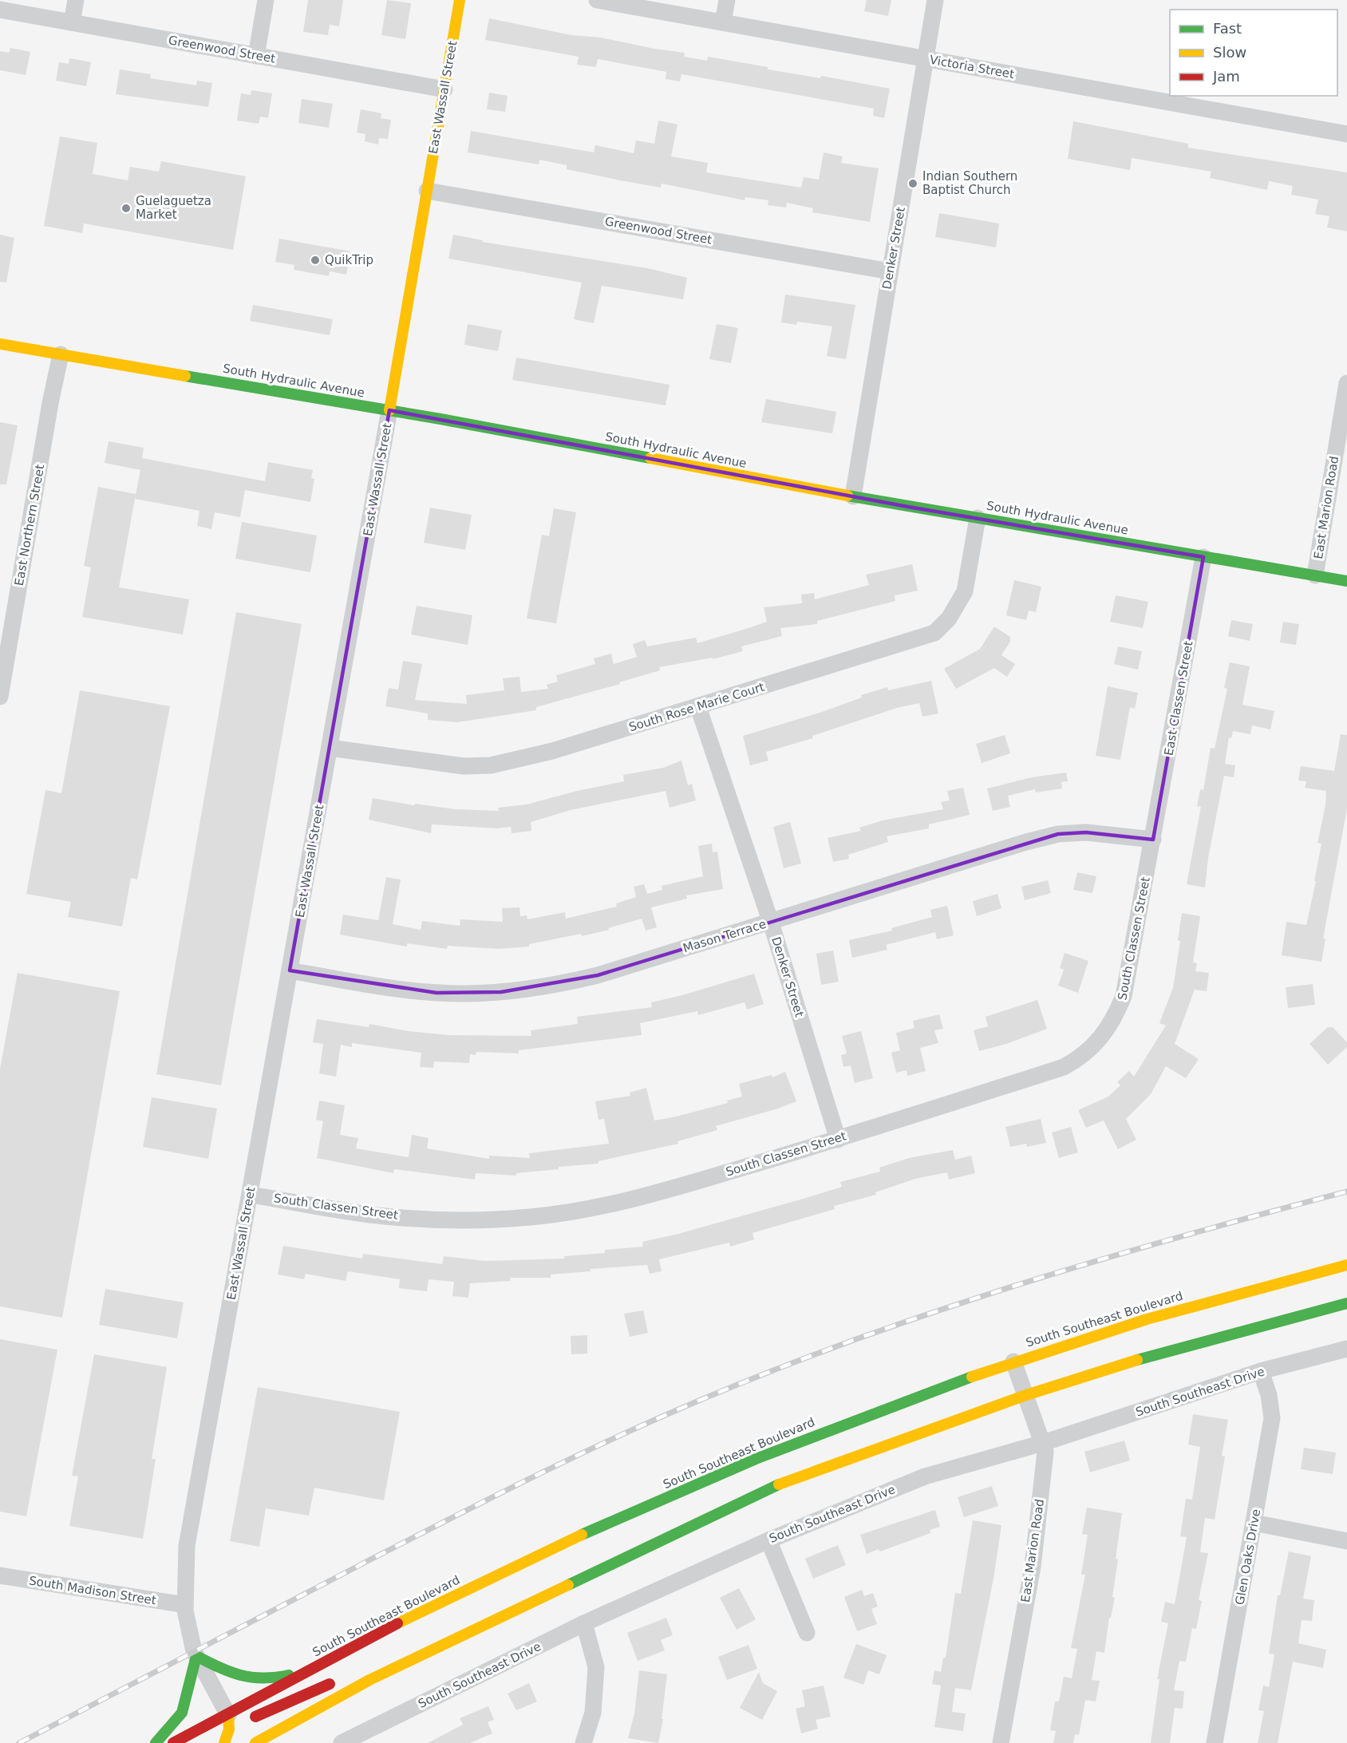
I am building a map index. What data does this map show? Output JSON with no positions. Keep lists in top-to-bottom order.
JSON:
{
  "streets": {
    "main road": ["East Wassall Street", "South Hydraulic Avenue", "South Southeast Boulevard"],
    "street": [
      "Greenwood Street",
      "Victoria Street",
      "Denker Street",
      "East Marion Road",
      "East Northern Street",
      "East Classen Street",
      "South Rose Marie Court",
      "Mason Terrace",
      "South Classen Street",
      "South Southeast Drive",
      "Glen Oaks Drive",
      "South Madison Street"
    ]
  },
  "crossings": [
    ["Greenwood Street", "East Wassall Street"],
    ["Greenwood Street", "Denker Street"],
    ["Victoria Street", "Denker Street"],
    ["East Wassall Street", "South Hydraulic Avenue"],
    ["East Wassall Street", "South Rose Marie Court"],
    ["East Wassall Street", "Mason Terrace"],
    ["East Wassall Street", "South Classen Street"],
    ["East Wassall Street", "South Southeast Boulevard"],
    ["East Wassall Street", "South Madison Street"],
    ["Denker Street", "South Hydraulic Avenue"],
    ["Denker Street", "South Rose Marie Court"],
    ["Denker Street", "Mason Terrace"],
    ["Denker Street", "South Classen Street"],
    ["South Hydraulic Avenue", "East Marion Road"],
    ["South Hydraulic Avenue", "East Northern Street"],
    ["South Hydraulic Avenue", "East Classen Street"],
    ["South Hydraulic Avenue", "South Rose Marie Court"],
    ["East Marion Road", "South Southeast Boulevard"],
    ["East Marion Road", "South Southeast Drive"],
    ["East Classen Street", "Mason Terrace"],
    ["East Classen Street", "South Classen Street"],
    ["Mason Terrace", "South Classen Street"],
    ["South Southeast Drive", "Glen Oaks Drive"]
  ],
  "places": ["Indian Southern Baptist Church", "Guelaguetza Market", "QuikTrip"],
  "legend": ["Fast", "Slow", "Jam"]
}
